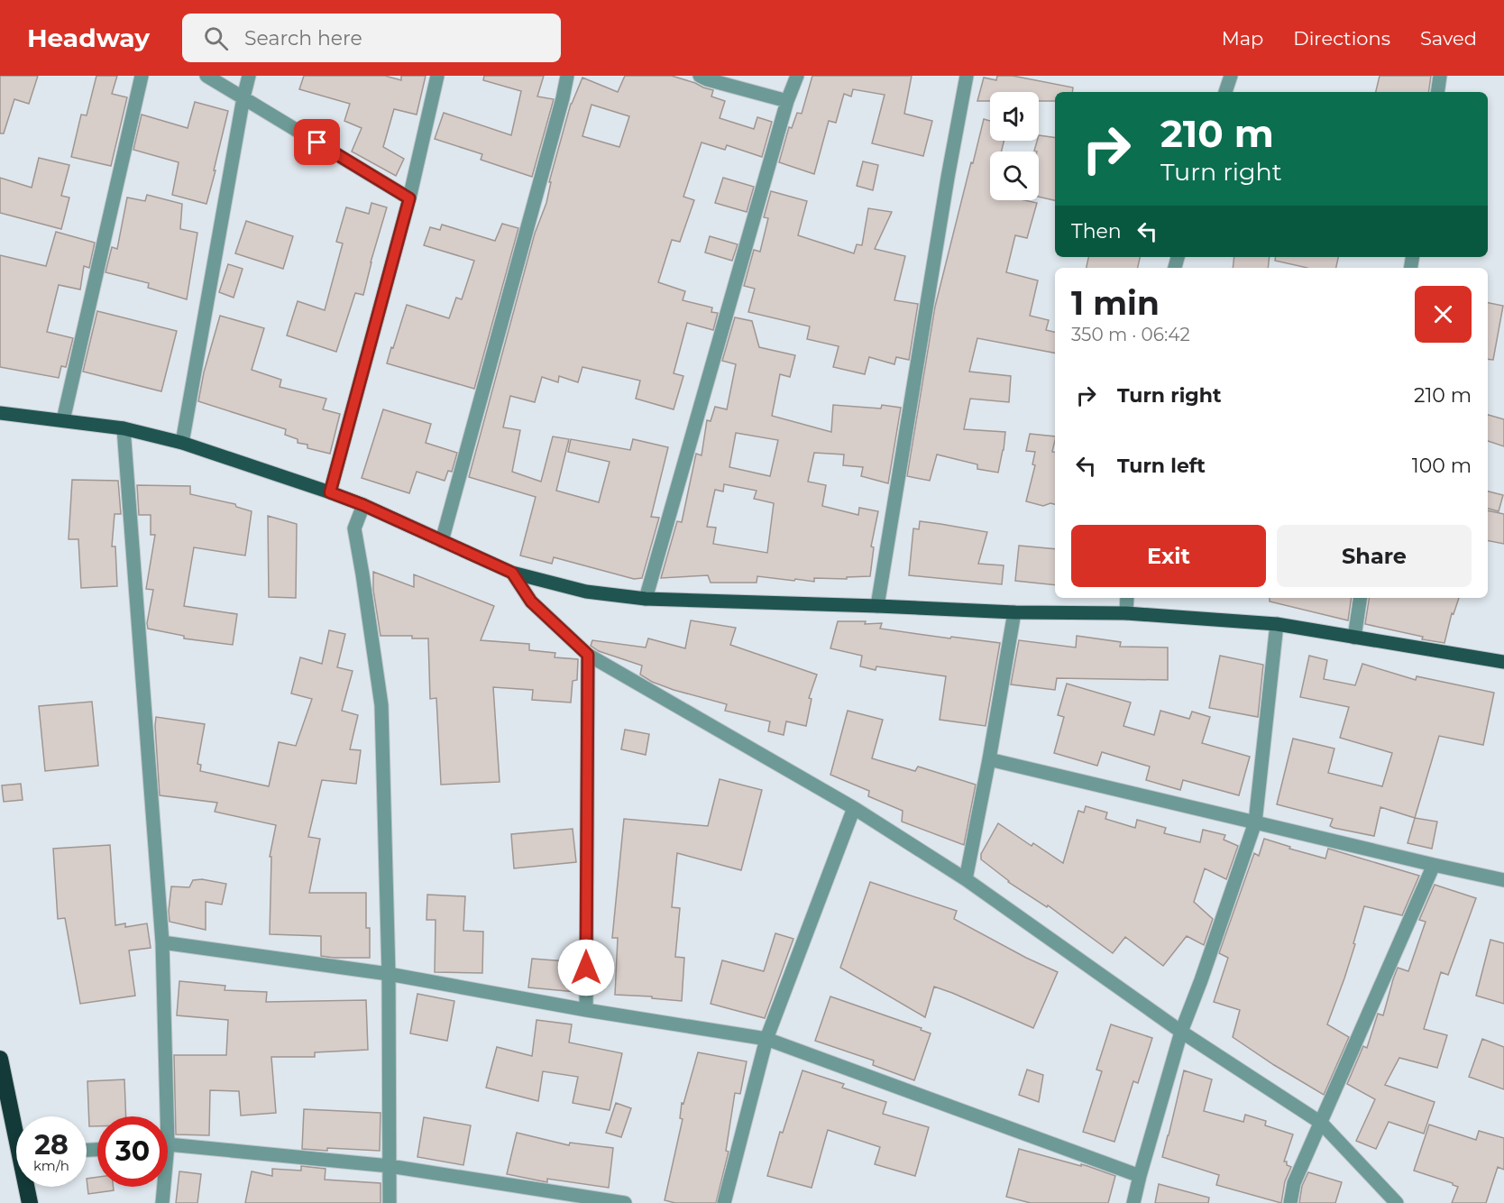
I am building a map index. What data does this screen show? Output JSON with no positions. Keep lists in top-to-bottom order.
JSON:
{
  "page": {
    "header": "Headway",
    "search": "Search here",
    "nav": ["Map", "Directions", "Saved"],
    "turn": ["210 m", "Turn right"],
    "then": "Then",
    "heading": ["1 min", "350 m · 06:42"],
    "list": [
      {
        "name": "Turn right",
        "value": "210 m"
      },
      {
        "name": "Turn left",
        "value": "100 m"
      }
    ],
    "buttons": ["Exit", "Share"],
    "speed": "28 km/h",
    "limit": "30"
  }
}
